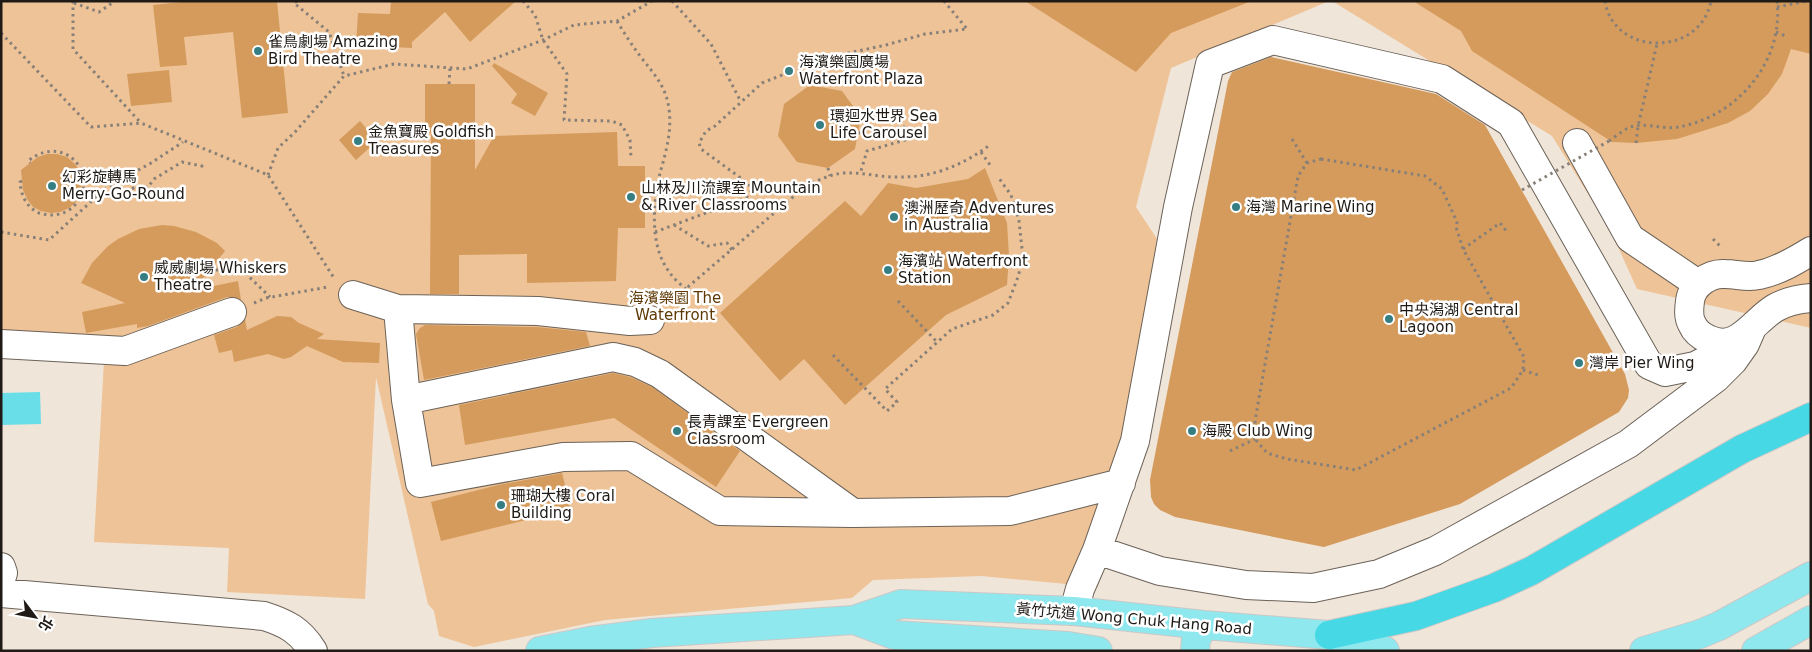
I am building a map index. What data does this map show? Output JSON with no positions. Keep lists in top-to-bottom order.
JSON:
{
  "streets": {
    "main road": ["黃竹坑道 Wong Chuk Hang Road"]
  },
  "parks": ["海濱樂園 The Waterfront"],
  "places": [
    "雀鳥劇場 Amazing Bird Theatre",
    "海濱樂園廣場 Waterfront Plaza",
    "環迴水世界 Sea Life Carousel",
    "金魚寶殿 Goldfish Treasures",
    "幻彩旋轉馬 Merry-Go-Round",
    "山林及川流課室 Mountain & River Classrooms",
    "海灣 Marine Wing",
    "澳洲歷奇 Adventures in Australia",
    "海濱站 Waterfront Station",
    "威威劇場 Whiskers Theatre",
    "中央潟湖 Central Lagoon",
    "灣岸 Pier Wing",
    "長青課室 Evergreen Classroom",
    "海殿 Club Wing",
    "珊瑚大樓 Coral Building"
  ],
  "north": "bottom right"
}
